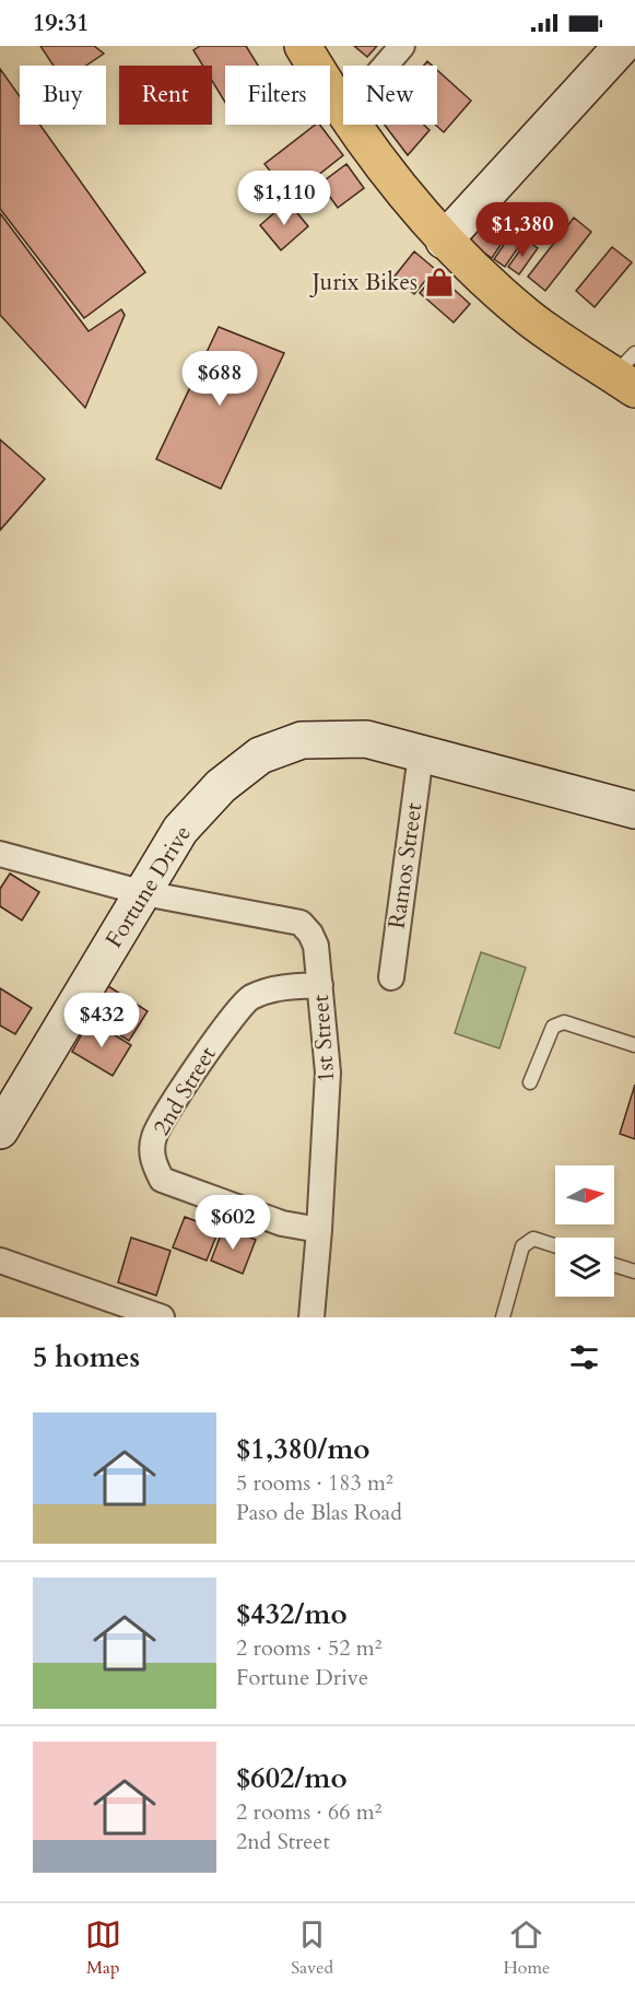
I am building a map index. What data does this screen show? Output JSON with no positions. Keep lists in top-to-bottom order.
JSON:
{
  "streets": {
    "street": [
      "Ramos Street",
      "Fortune Drive",
      "1st Street",
      "2nd Street"
    ]
  },
  "crossings": [
    ["Ramos Street", "Fortune Drive"],
    ["Fortune Drive", "1st Street"],
    ["1st Street", "2nd Street"]
  ],
  "places": {
    "shop": ["Jurix Bikes"]
  },
  "north": "right",
  "page": {
    "status": "19:31",
    "chip": [
      "Buy",
      "Rent",
      "Filters",
      "New"
    ],
    "price": [
      "$1,110",
      "$1,380",
      "$688",
      "$432",
      "$602"
    ],
    "heading": "5 homes",
    "list": [
      {
        "name": "$1,380/mo",
        "note": "5 rooms · 183 m² · Paso de Blas Road"
      },
      {
        "name": "$432/mo",
        "note": "2 rooms · 52 m² · Fortune Drive"
      },
      {
        "name": "$602/mo",
        "note": "2 rooms · 66 m² · 2nd Street"
      }
    ],
    "tabs": ["Map", "Saved", "Home"]
  }
}
